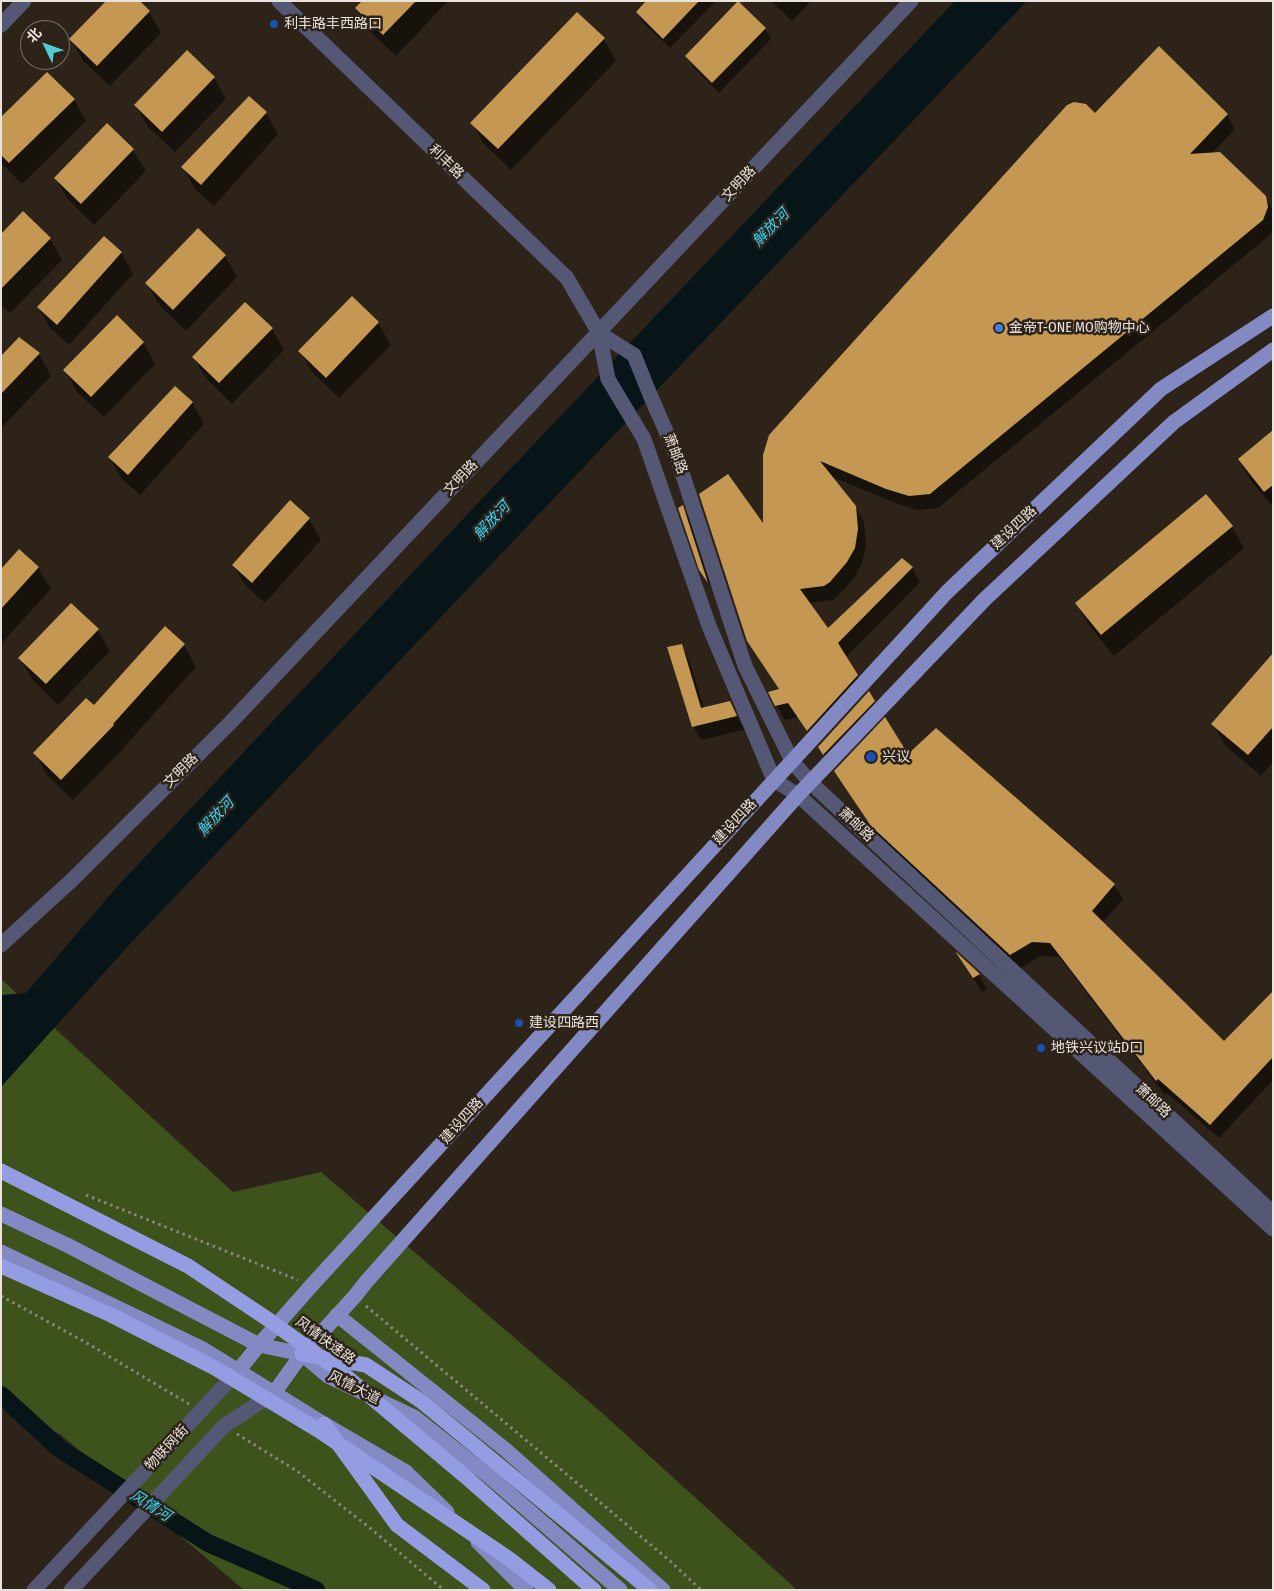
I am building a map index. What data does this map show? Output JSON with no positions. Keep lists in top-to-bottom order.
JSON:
{
  "streets": {
    "highway": ["风情快速路"],
    "main road": ["建设四路", "风情大道"],
    "street": [
      "利丰路",
      "文明路",
      "萧邮路",
      "物联网街"
    ]
  },
  "crossings": [
    ["利丰路", "文明路"],
    ["利丰路", "萧邮路"],
    ["文明路", "萧邮路"],
    ["萧邮路", "建设四路"],
    ["建设四路", "风情大道"],
    ["建设四路", "物联网街"]
  ],
  "water": ["解放河", "风情河"],
  "places": [
    "利丰路丰西路口",
    "金帝T-ONE MO购物中心",
    "兴议",
    "建设四路西",
    "地铁兴议站D口"
  ],
  "north": "top left"
}
